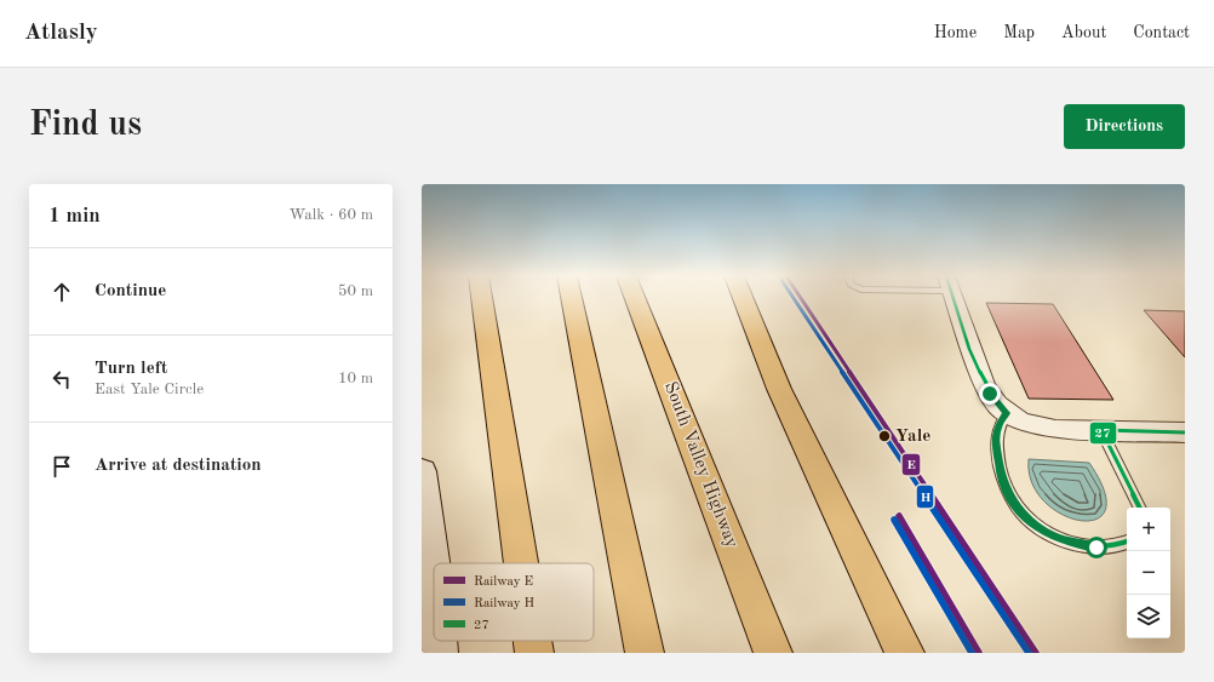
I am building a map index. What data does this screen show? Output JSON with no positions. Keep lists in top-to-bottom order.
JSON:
{
  "streets": {
    "highway": ["South Valley Highway"]
  },
  "places": ["Yale"],
  "lines": ["rail line E", "rail line H", "transit line 27"],
  "legend": ["Railway E", "Railway H", "27"],
  "page": {
    "header": "Atlasly",
    "nav": [
      "Home",
      "Map",
      "About",
      "Contact"
    ],
    "buttons": "Directions",
    "title": "Find us",
    "heading": ["1 min", "Walk · 60 m"],
    "list": [
      ["Continue", "50 m"],
      ["Turn left", "East Yale Circle", "10 m"],
      "Arrive at destination"
    ],
    "map_buttons": ["+", "−"]
  }
}
